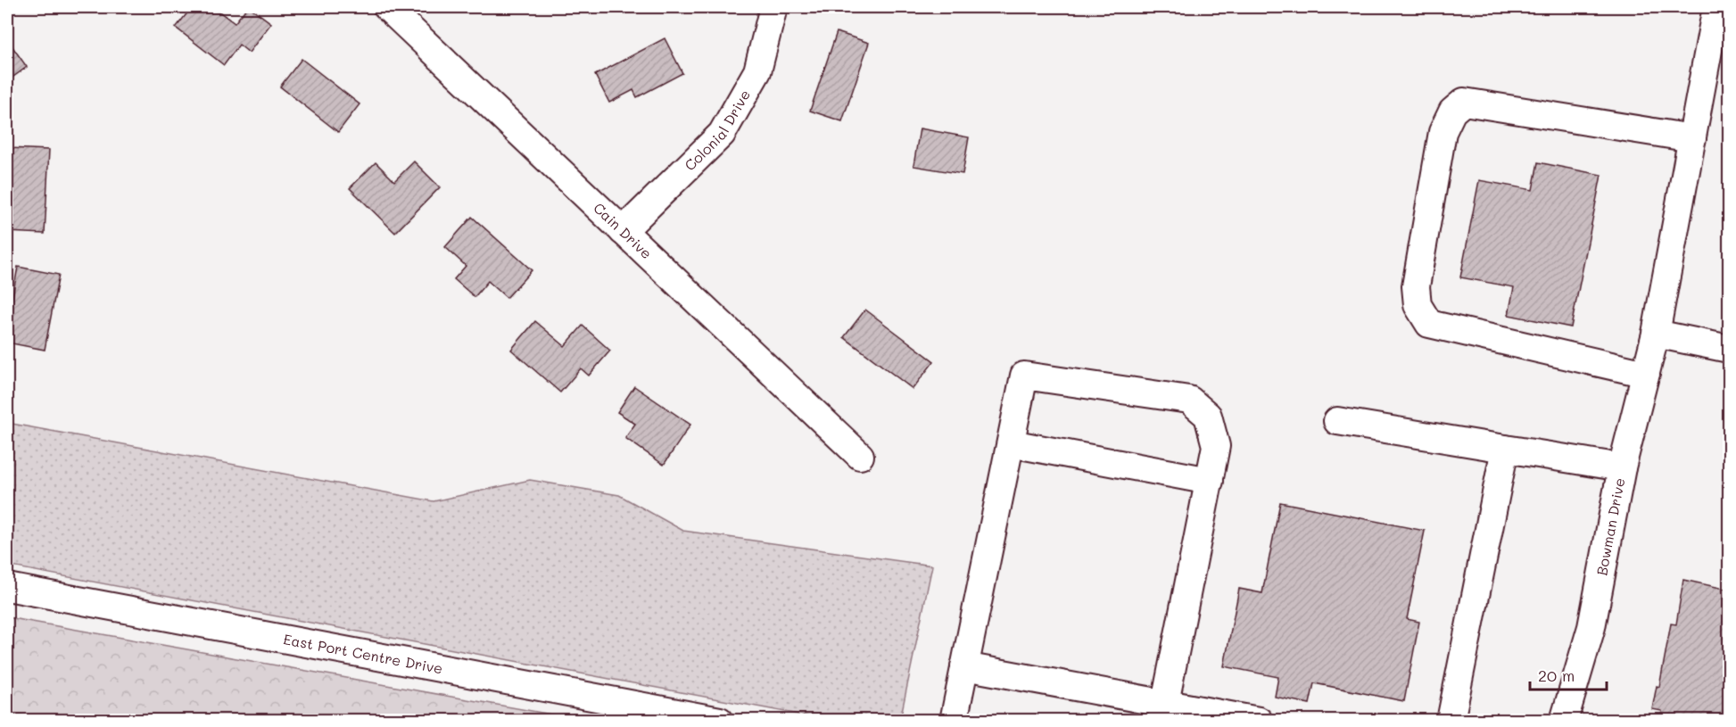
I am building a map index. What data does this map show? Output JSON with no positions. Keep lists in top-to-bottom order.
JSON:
{
  "streets": {
    "street": [
      "Colonial Drive",
      "Cain Drive",
      "Bowman Drive",
      "East Port Centre Drive"
    ]
  },
  "crossings": [
    ["Colonial Drive", "Cain Drive"]
  ],
  "scale_bar": "20 m"
}
